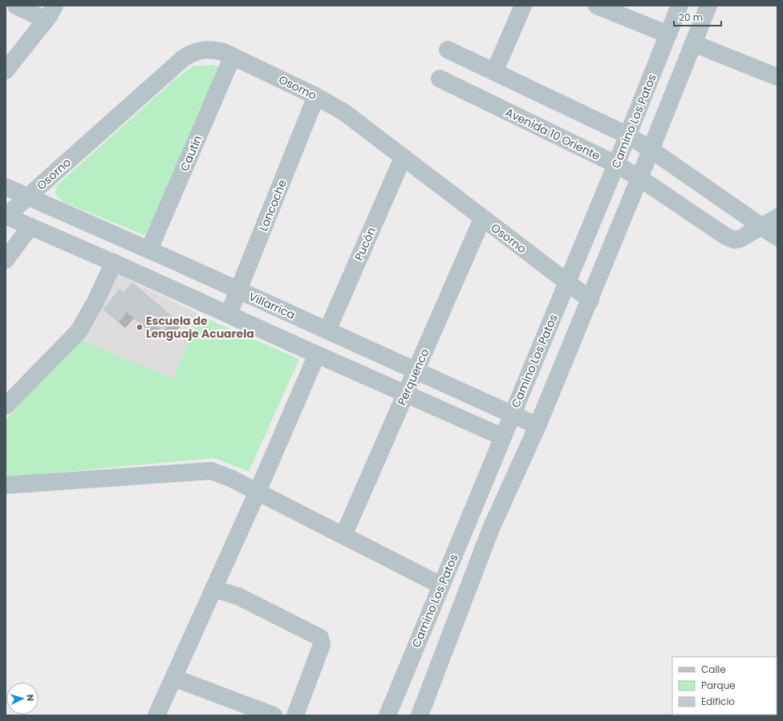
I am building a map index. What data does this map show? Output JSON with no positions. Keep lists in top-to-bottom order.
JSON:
{
  "streets": {
    "street": [
      "Osorno",
      "Camino Los Patos",
      "Avenida 10 Oriente",
      "Cautín",
      "Loncoche",
      "Pucón",
      "Villarrica",
      "Perquenco"
    ]
  },
  "crossings": [
    ["Osorno", "Camino Los Patos"],
    ["Osorno", "Cautín"],
    ["Osorno", "Loncoche"],
    ["Osorno", "Pucón"],
    ["Osorno", "Villarrica"],
    ["Osorno", "Perquenco"],
    ["Camino Los Patos", "Avenida 10 Oriente"],
    ["Camino Los Patos", "Villarrica"],
    ["Cautín", "Villarrica"],
    ["Loncoche", "Villarrica"],
    ["Pucón", "Villarrica"],
    ["Villarrica", "Perquenco"]
  ],
  "places": ["Escuela de Lenguaje Acuarela"],
  "legend": ["Calle", "Parque", "Edificio"],
  "scale_bar": "20 m",
  "north": "right"
}
